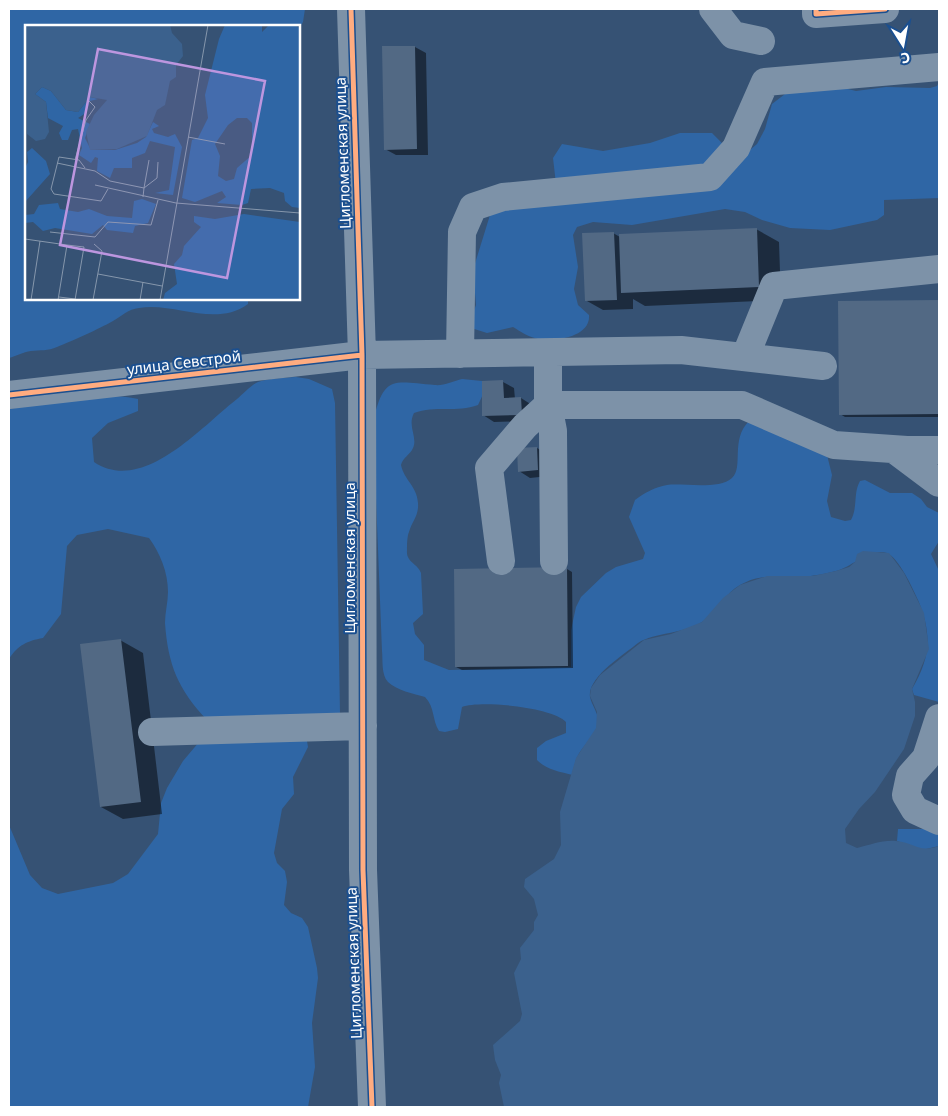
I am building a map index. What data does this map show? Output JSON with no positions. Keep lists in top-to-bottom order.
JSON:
{
  "streets": {
    "street": ["Цигломенская улица", "улица Севстрой"]
  },
  "crossings": [
    ["Цигломенская улица", "улица Севстрой"]
  ],
  "north": "bottom"
}
